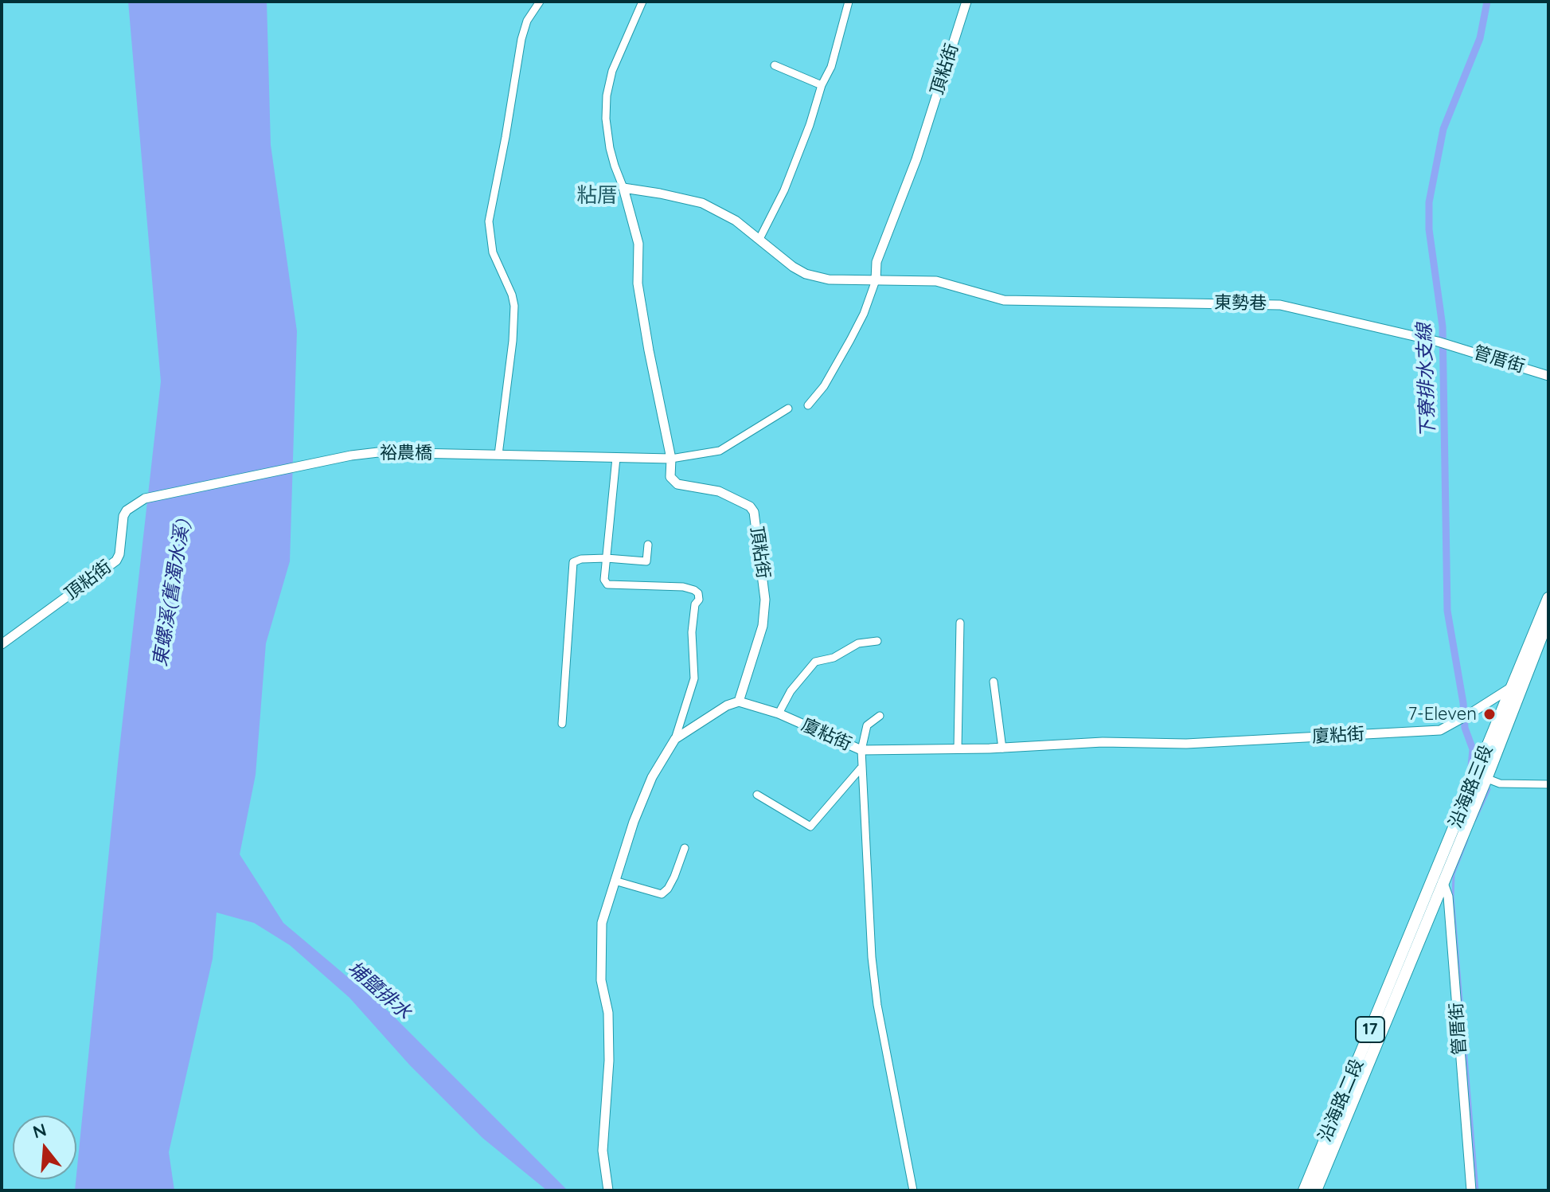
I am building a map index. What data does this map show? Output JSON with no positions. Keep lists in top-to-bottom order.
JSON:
{
  "streets": {
    "main road": ["沿海路三段", "17", "沿海路二段"],
    "street": [
      "頂粘街",
      "東勢巷",
      "管厝街",
      "裕農橋",
      "廈粘街"
    ]
  },
  "crossings": [
    ["頂粘街", "東勢巷"],
    ["頂粘街", "裕農橋"],
    ["頂粘街", "廈粘街"],
    ["東勢巷", "管厝街"],
    ["管厝街", "沿海路三段"],
    ["管厝街", "沿海路二段"],
    ["廈粘街", "沿海路三段"],
    ["沿海路三段", "沿海路二段"]
  ],
  "districts": ["粘厝"],
  "water": ["下寮排水支線", "東螺溪(舊濁水溪)", "埔鹽排水"],
  "places": ["7-Eleven"],
  "north": "top"
}
